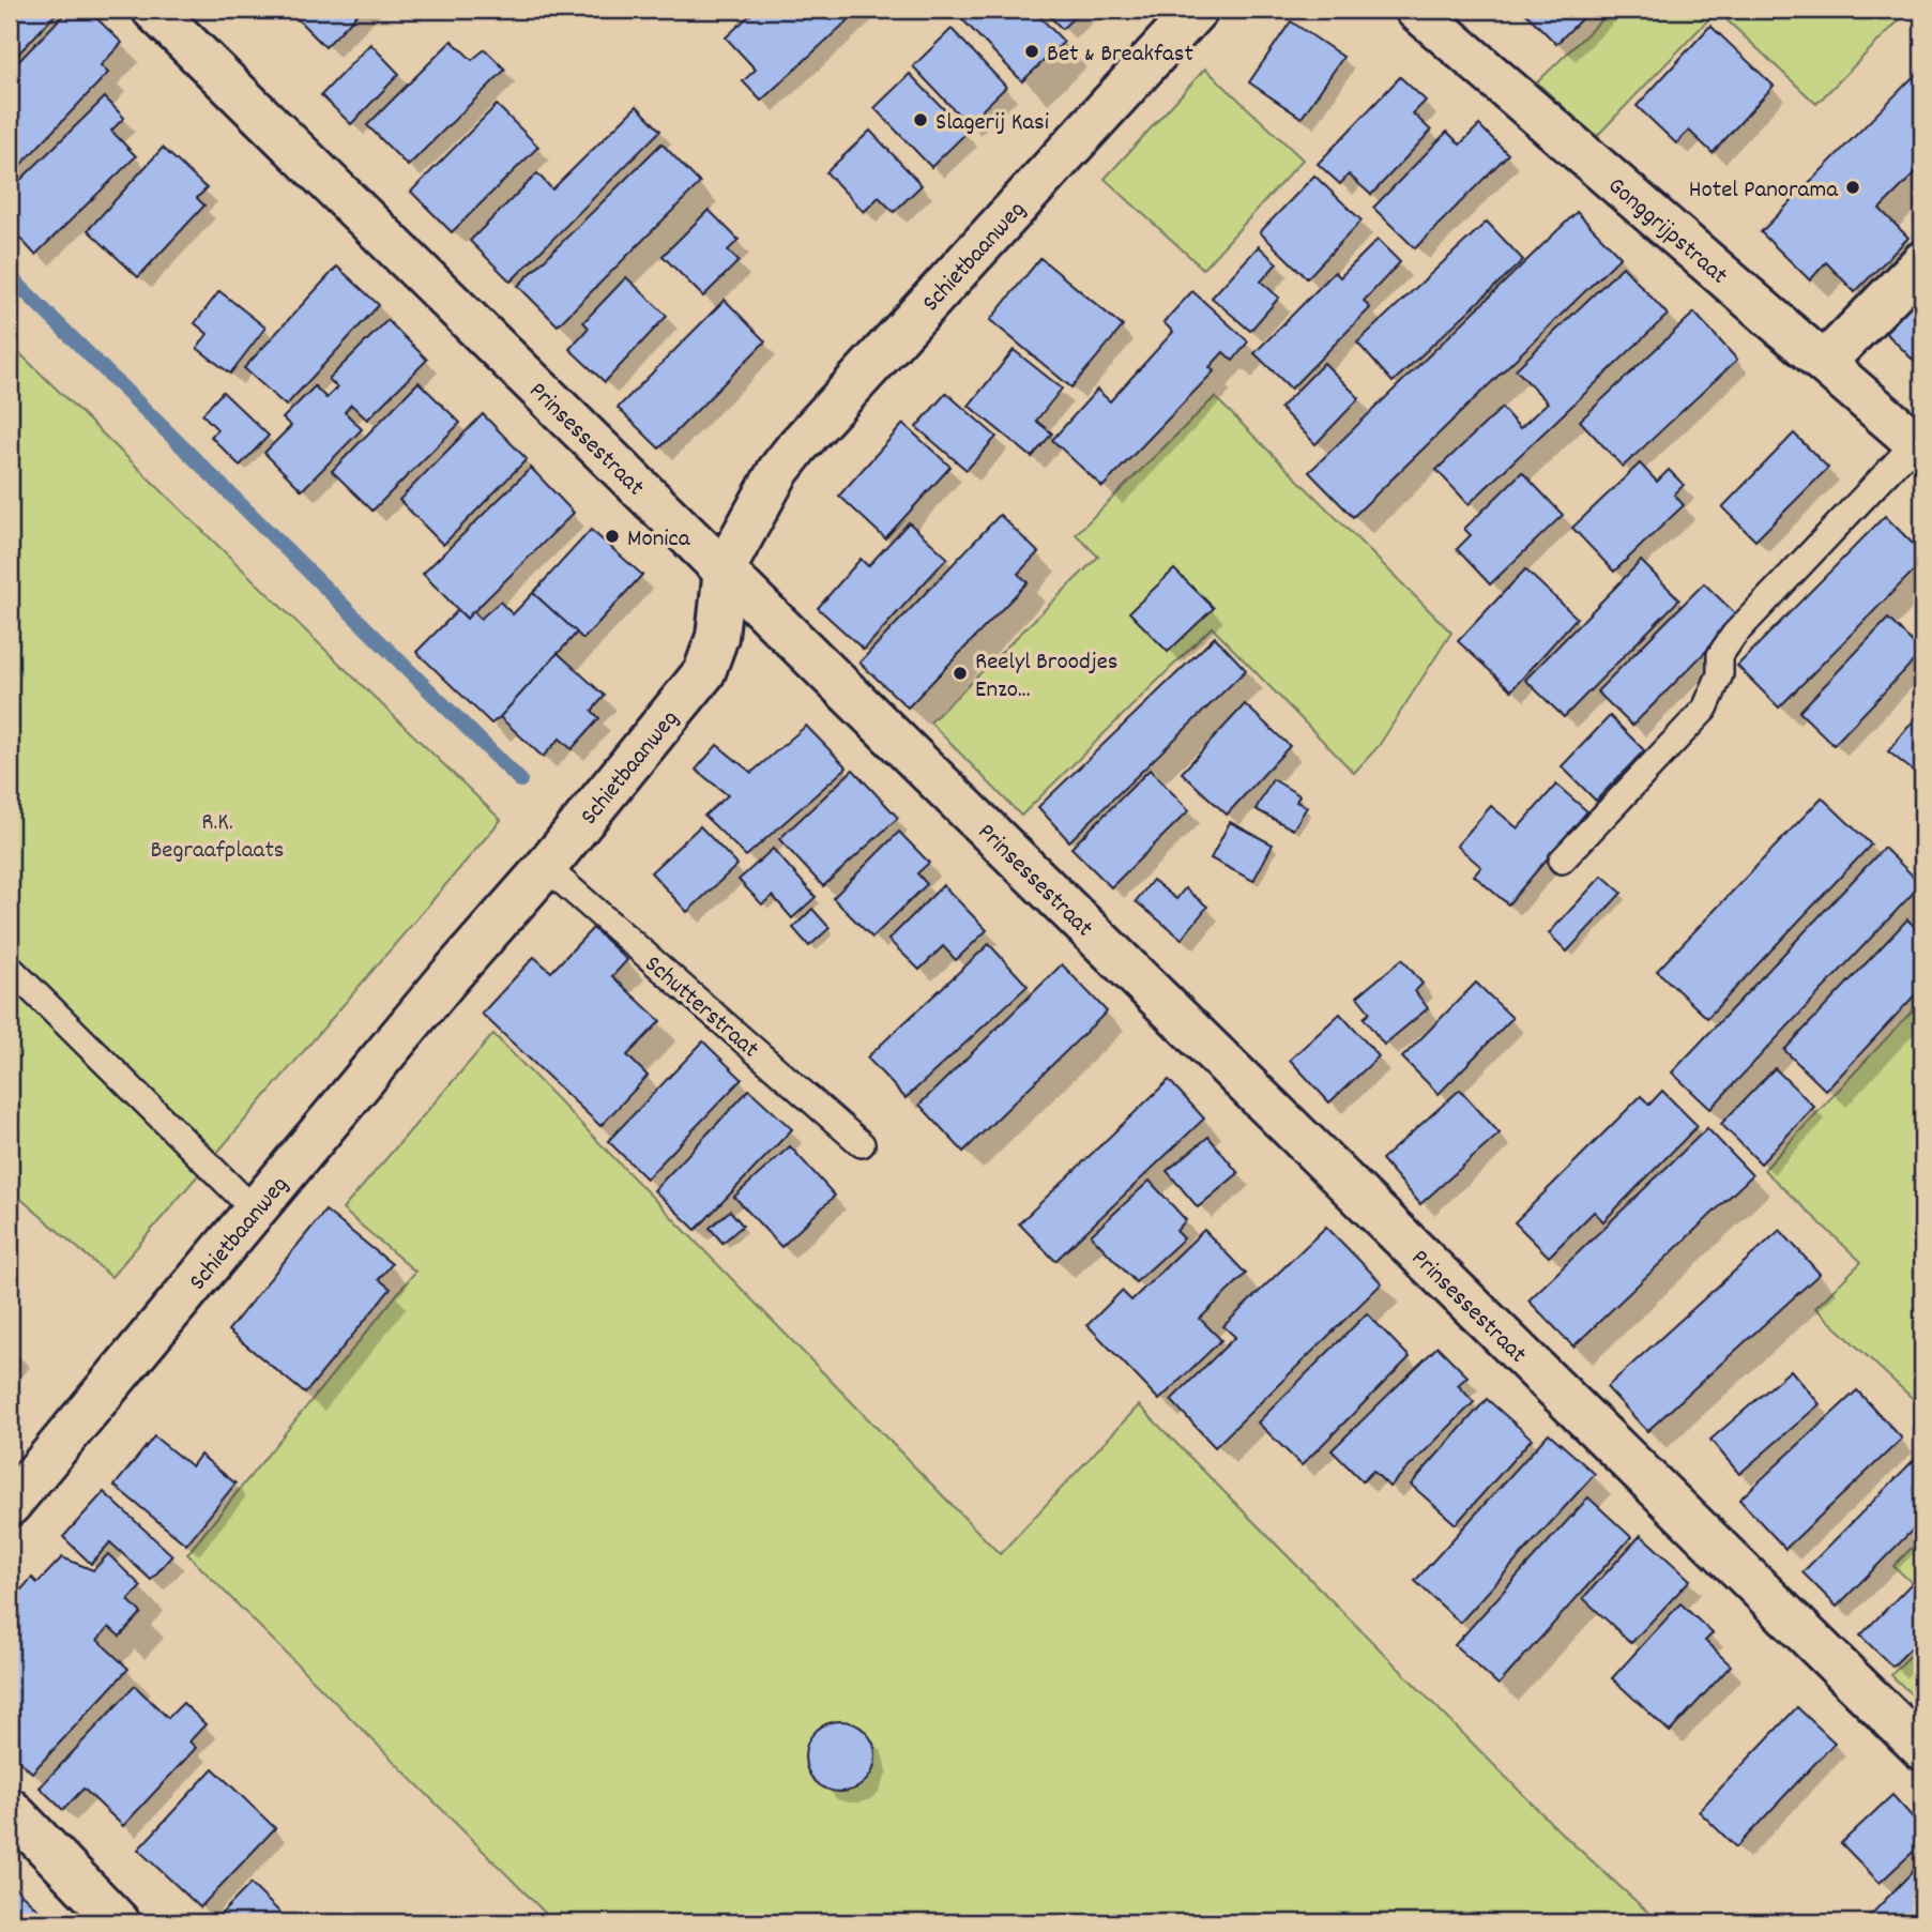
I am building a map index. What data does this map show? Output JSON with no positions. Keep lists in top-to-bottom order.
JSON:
{
  "streets": {
    "street": ["Gonggrijpstraat", "Schietbaanweg", "Prinsessestraat"],
    "lane": ["Schutterstraat"]
  },
  "crossings": [
    ["Schietbaanweg", "Prinsessestraat"],
    ["Schietbaanweg", "Schutterstraat"]
  ],
  "parks": ["R.K. Begraafplaats"],
  "places": [
    "Bet & Breakfast",
    "Slagerij Kasi",
    "Hotel Panorama",
    "Monica",
    "Reelyl Broodjes Enzo..."
  ]
}
